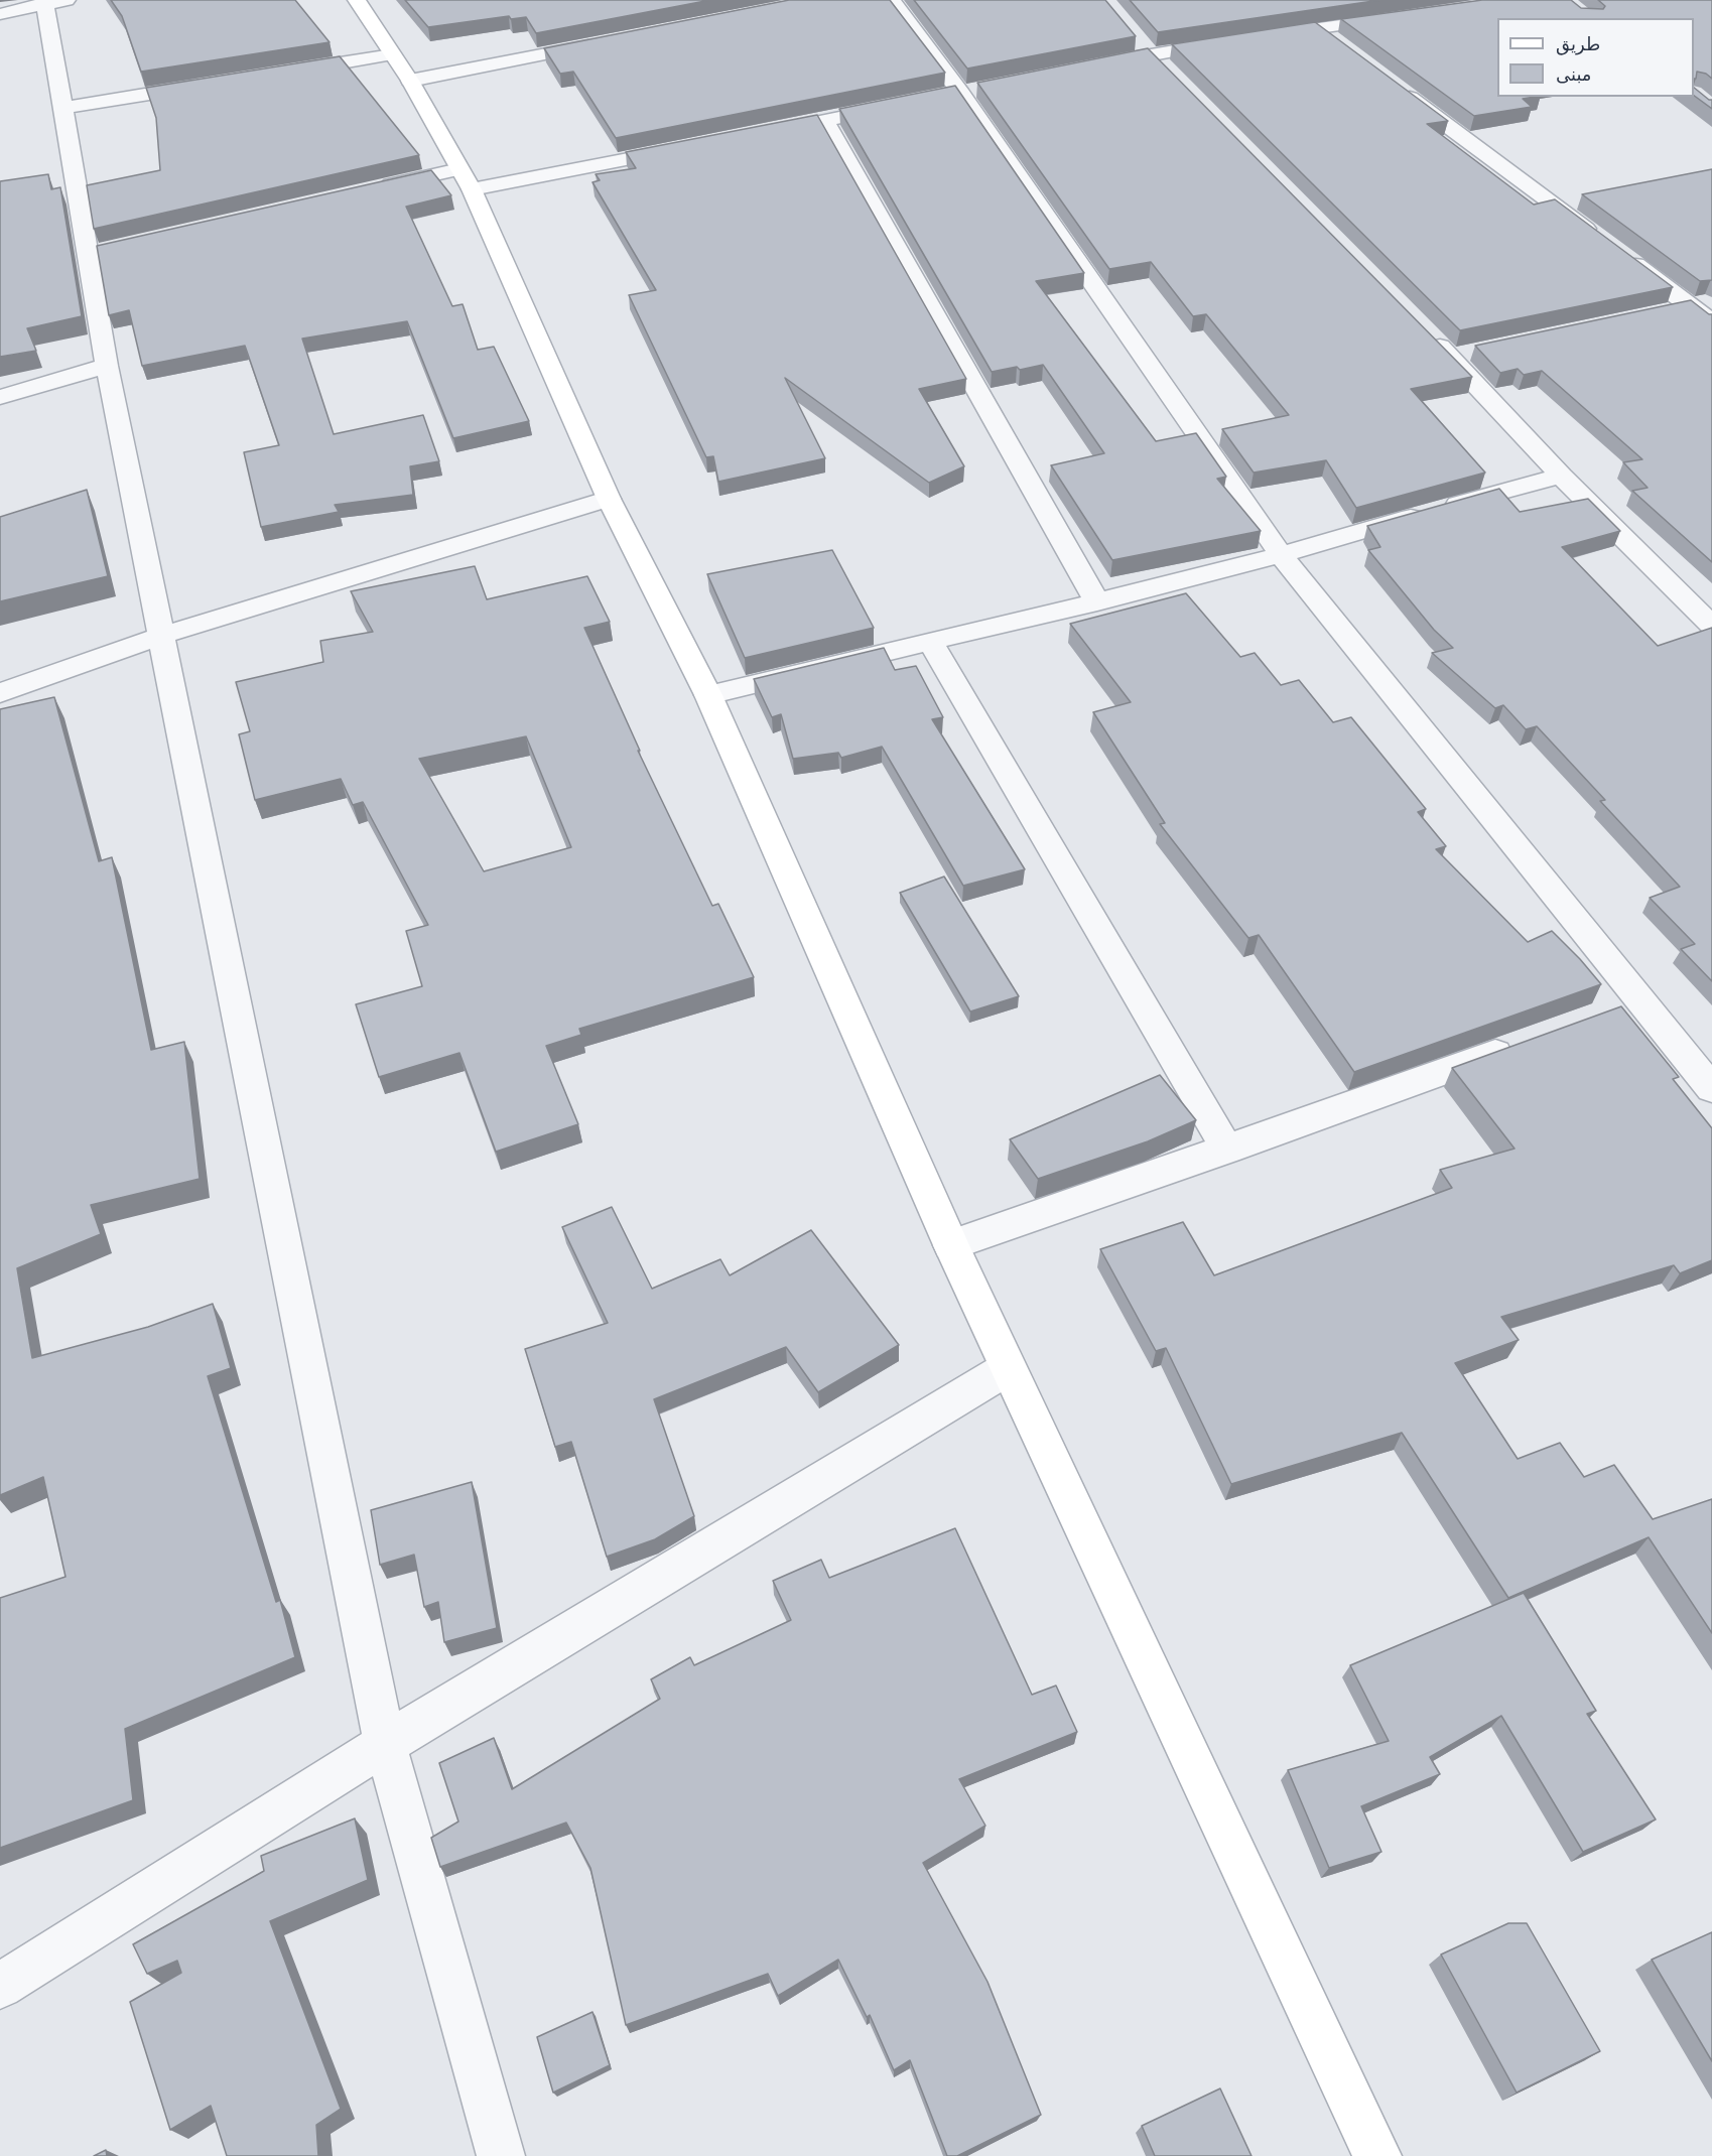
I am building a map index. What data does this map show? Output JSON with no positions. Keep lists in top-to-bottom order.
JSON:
{
  "legend": ["طريق", "مبنى"]
}
